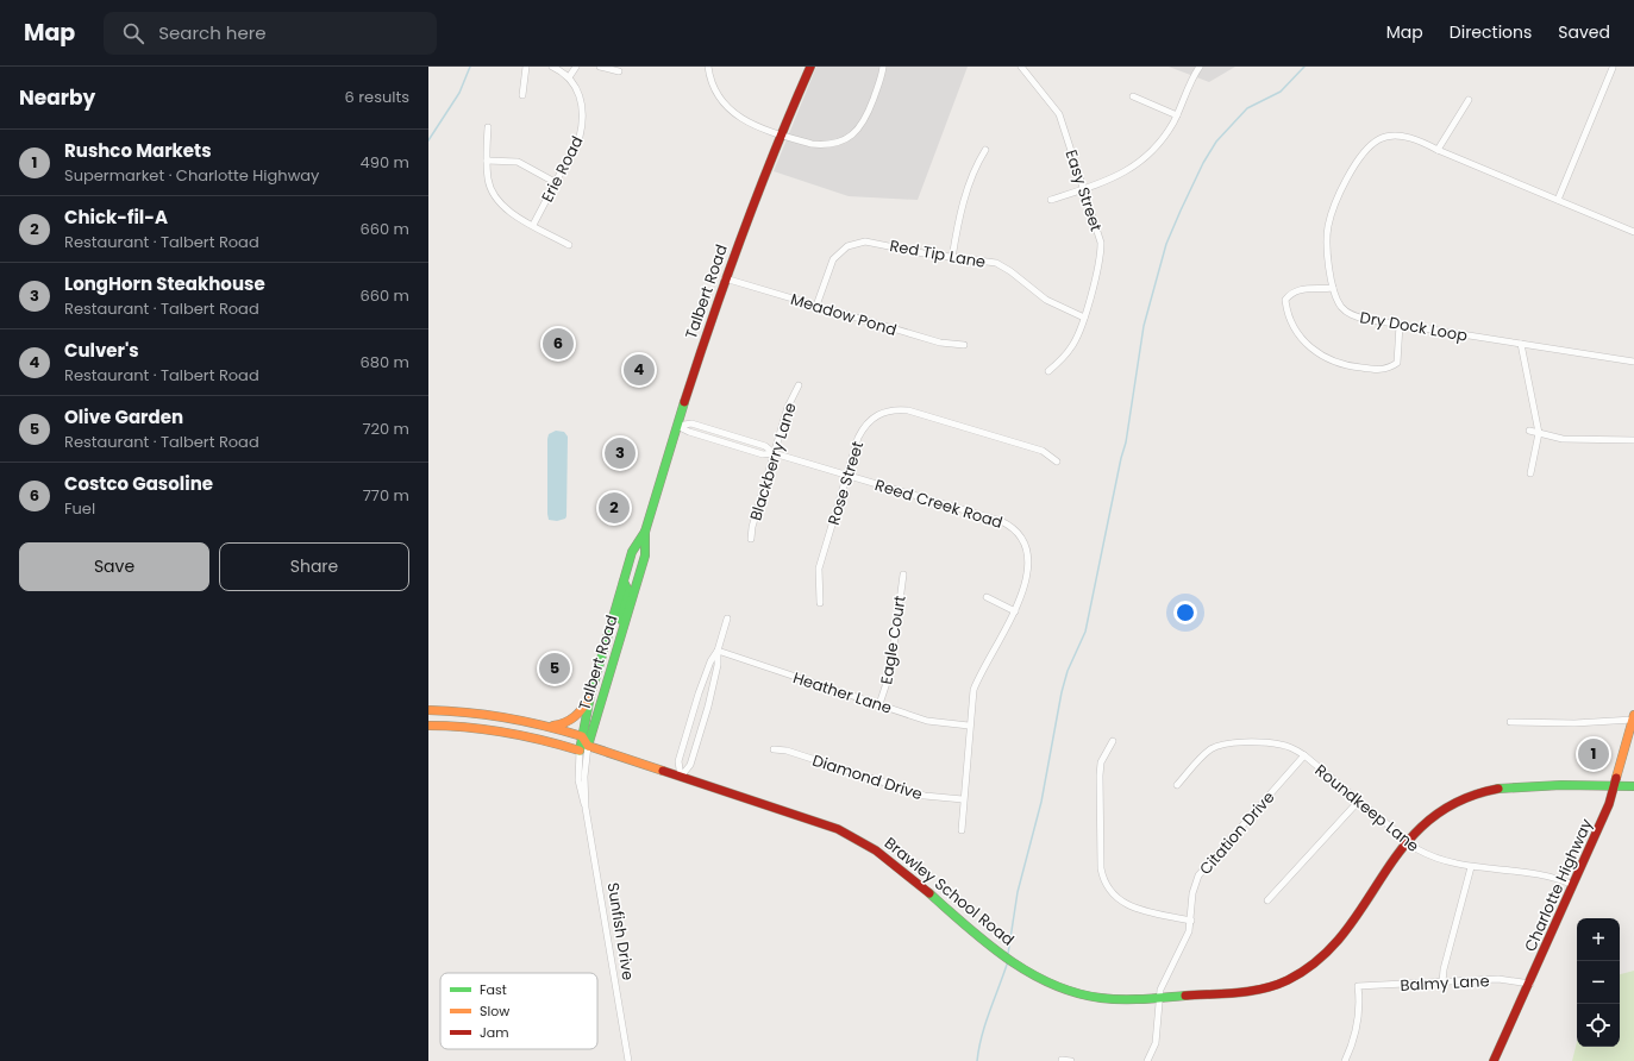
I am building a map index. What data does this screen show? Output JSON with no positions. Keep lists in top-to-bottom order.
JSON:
{
  "streets": {
    "main road": [
      "Talbert Road",
      "Charlotte Highway",
      "Brawley School Road",
      "Sunfish Drive"
    ],
    "street": [
      "Erie Road",
      "Easy Street",
      "Red Tip Lane",
      "Meadow Pond",
      "Dry Dock Loop",
      "Blackberry Lane",
      "Rose Street",
      "Reed Creek Road",
      "Eagle Court",
      "Heather Lane",
      "Diamond Drive",
      "Roundkeep Lane",
      "Citation Drive",
      "Balmy Lane"
    ]
  },
  "crossings": [
    ["Easy Street", "Red Tip Lane"],
    ["Red Tip Lane", "Meadow Pond"],
    ["Talbert Road", "Meadow Pond"],
    ["Talbert Road", "Reed Creek Road"],
    ["Talbert Road", "Brawley School Road"],
    ["Talbert Road", "Sunfish Drive"],
    ["Blackberry Lane", "Reed Creek Road"],
    ["Rose Street", "Reed Creek Road"],
    ["Reed Creek Road", "Heather Lane"],
    ["Reed Creek Road", "Diamond Drive"],
    ["Eagle Court", "Heather Lane"],
    ["Roundkeep Lane", "Citation Drive"],
    ["Roundkeep Lane", "Charlotte Highway"],
    ["Roundkeep Lane", "Brawley School Road"],
    ["Citation Drive", "Brawley School Road"],
    ["Charlotte Highway", "Brawley School Road"],
    ["Charlotte Highway", "Balmy Lane"],
    ["Brawley School Road", "Sunfish Drive"]
  ],
  "legend": ["Fast", "Slow", "Jam"],
  "page": {
    "header": "Map",
    "search": "Search here",
    "nav": ["Map", "Directions", "Saved"],
    "heading": ["Nearby", "6 results"],
    "list": [
      {
        "mark": "1",
        "name": "Rushco Markets",
        "note": "Supermarket · Charlotte Highway",
        "value": "490 m"
      },
      {
        "mark": "2",
        "name": "Chick-fil-A",
        "note": "Restaurant · Talbert Road",
        "value": "660 m"
      },
      {
        "mark": "3",
        "name": "LongHorn Steakhouse",
        "note": "Restaurant · Talbert Road",
        "value": "660 m"
      },
      {
        "mark": "4",
        "name": "Culver's",
        "note": "Restaurant · Talbert Road",
        "value": "680 m"
      },
      {
        "mark": "5",
        "name": "Olive Garden",
        "note": "Restaurant · Talbert Road",
        "value": "720 m"
      },
      {
        "mark": "6",
        "name": "Costco Gasoline",
        "note": "Fuel",
        "value": "770 m"
      }
    ],
    "pins": [
      "6",
      "4",
      "3",
      "2",
      "5",
      "1"
    ],
    "buttons": ["Save", "Share"],
    "map_buttons": ["+", "−"]
  }
}
